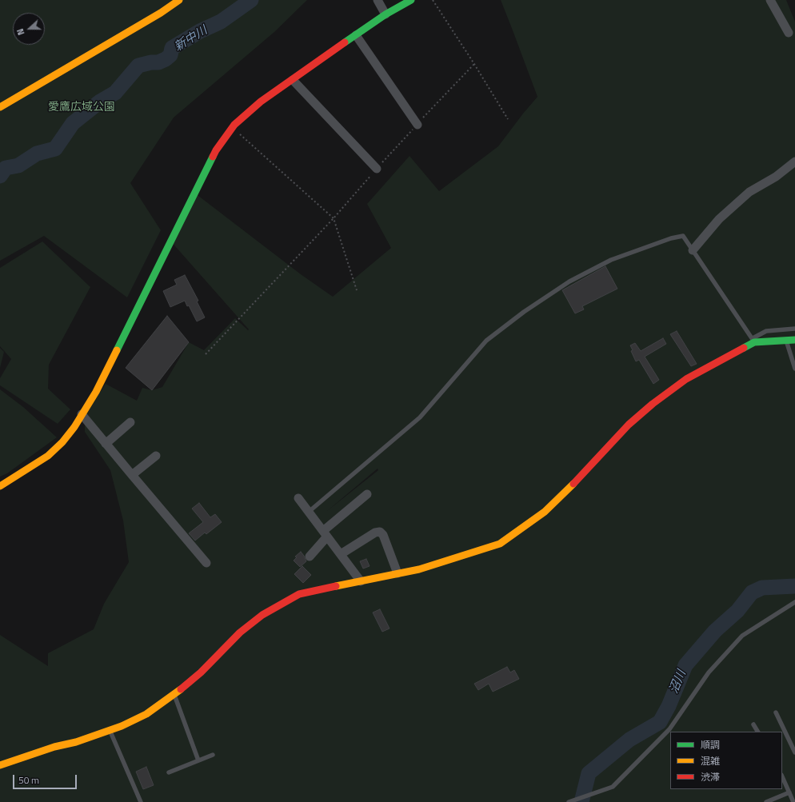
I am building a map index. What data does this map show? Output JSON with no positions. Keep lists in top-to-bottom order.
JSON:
{
  "water": ["新中川", "沼川"],
  "parks": ["愛鷹広域公園"],
  "legend": ["順調", "混雑", "渋滞"],
  "scale_bar": "50 m",
  "north": "left"
}
